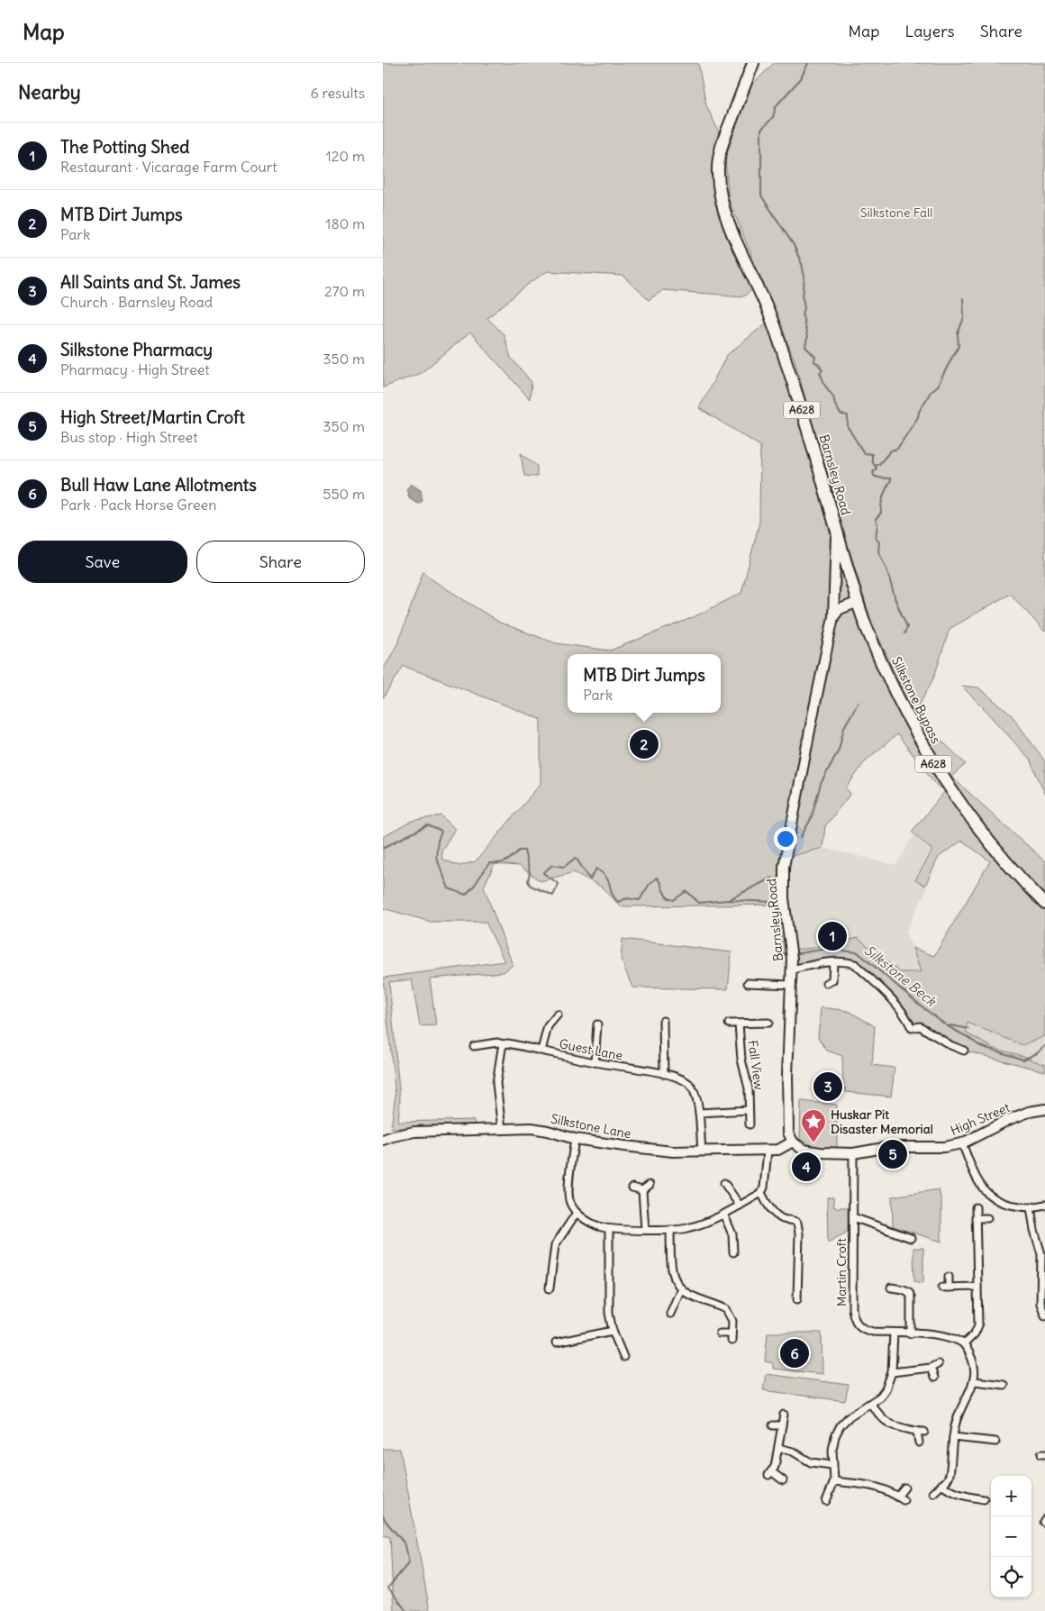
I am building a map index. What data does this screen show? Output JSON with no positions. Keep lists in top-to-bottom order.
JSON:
{
  "streets": {
    "highway": ["A628", "Barnsley Road", "Silkstone Bypass"],
    "street": [
      "Guest Lane",
      "Fall View",
      "High Street",
      "Silkstone Lane",
      "Martin Croft"
    ]
  },
  "crossings": [
    ["Barnsley Road", "Silkstone Bypass"],
    ["Barnsley Road", "High Street"],
    ["Barnsley Road", "Silkstone Lane"],
    ["Guest Lane", "Silkstone Lane"],
    ["High Street", "Silkstone Lane"],
    ["High Street", "Martin Croft"]
  ],
  "water": ["Silkstone Beck"],
  "parks": ["Silkstone Fall"],
  "places": {
    "place": ["Huskar Pit Disaster Memorial"]
  },
  "page": {
    "header": "Map",
    "nav": ["Map", "Layers", "Share"],
    "heading": ["Nearby", "6 results"],
    "list": [
      {
        "mark": "1",
        "name": "The Potting Shed",
        "note": "Restaurant · Vicarage Farm Court",
        "value": "120 m"
      },
      {
        "mark": "2",
        "name": "MTB Dirt Jumps",
        "note": "Park",
        "value": "180 m"
      },
      {
        "mark": "3",
        "name": "All Saints and St. James",
        "note": "Church · Barnsley Road",
        "value": "270 m"
      },
      {
        "mark": "4",
        "name": "Silkstone Pharmacy",
        "note": "Pharmacy · High Street",
        "value": "350 m"
      },
      {
        "mark": "5",
        "name": "High Street/Martin Croft",
        "note": "Bus stop · High Street",
        "value": "350 m"
      },
      {
        "mark": "6",
        "name": "Bull Haw Lane Allotments",
        "note": "Park · Pack Horse Green",
        "value": "550 m"
      }
    ],
    "buttons": ["Save", "Share"],
    "popup": ["MTB Dirt Jumps", "Park"],
    "pins": [
      "2",
      "1",
      "3",
      "5",
      "4",
      "6"
    ],
    "map_buttons": ["+", "−"]
  }
}
